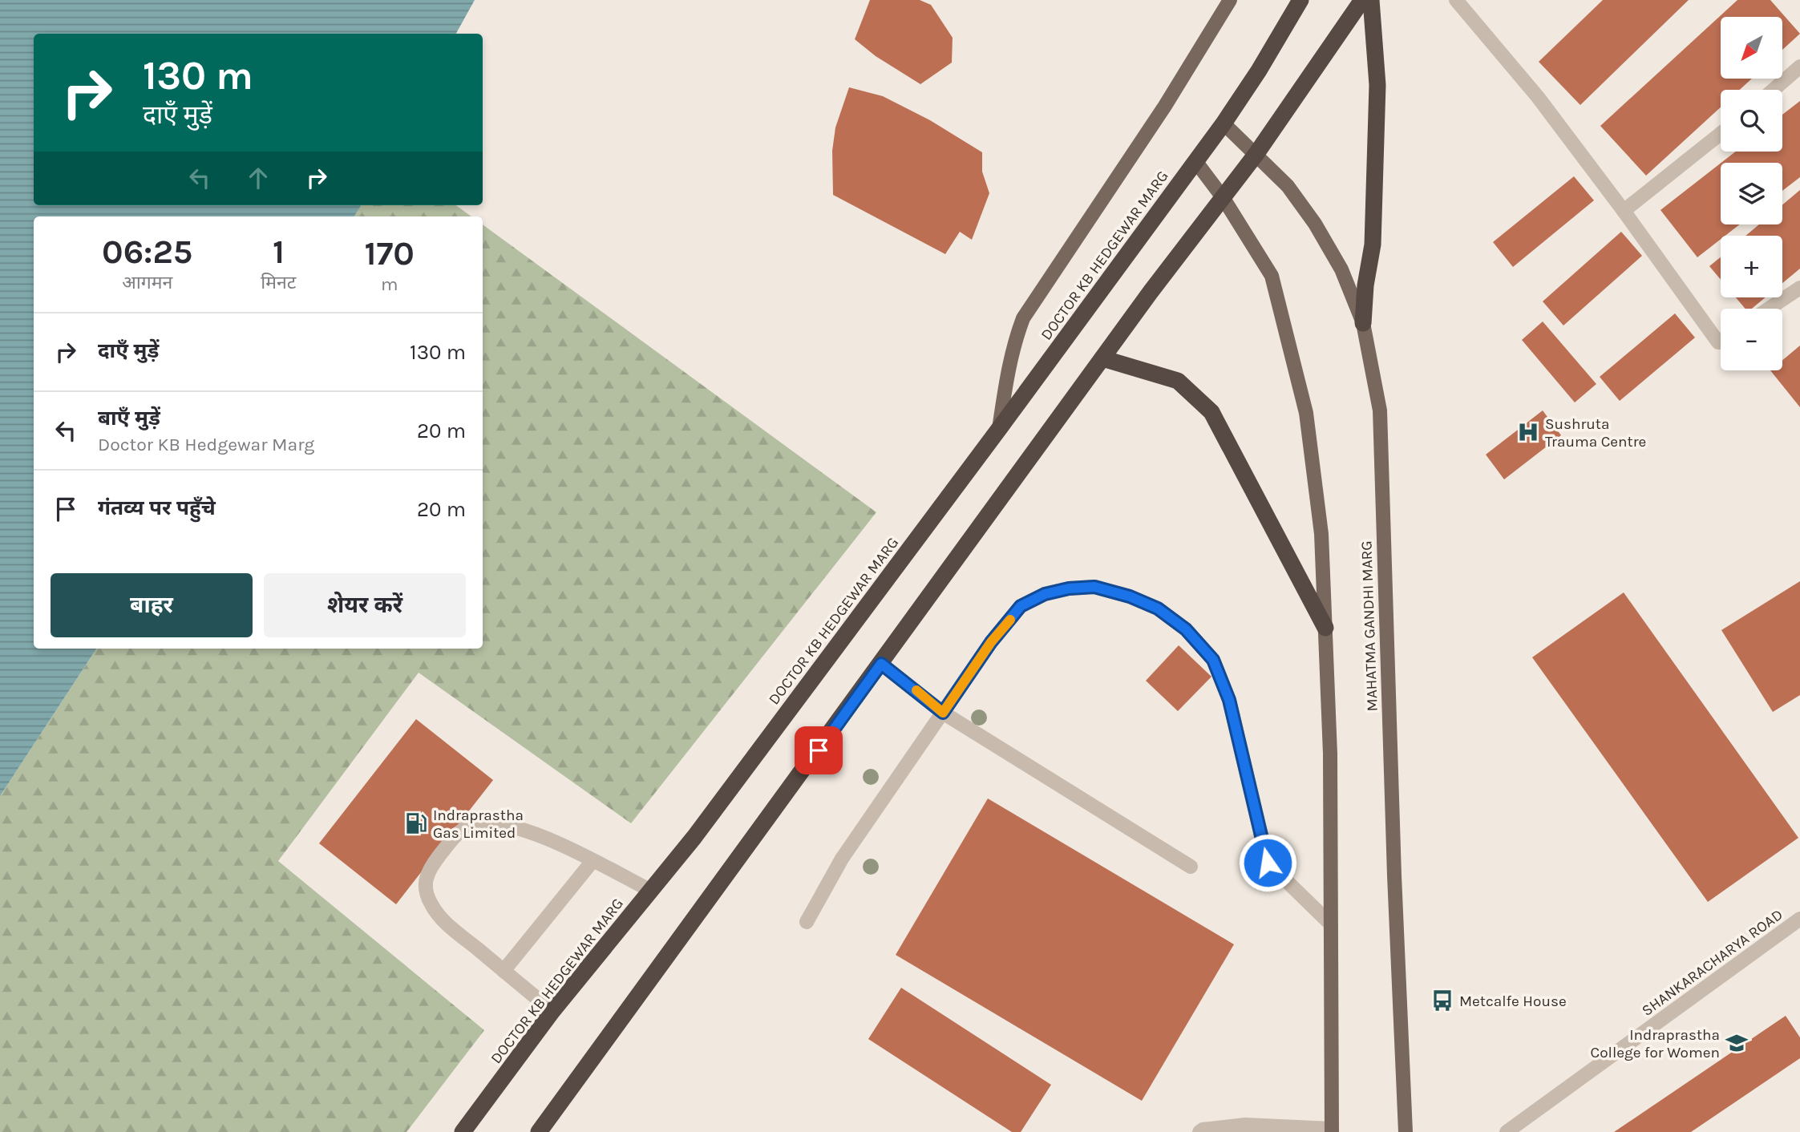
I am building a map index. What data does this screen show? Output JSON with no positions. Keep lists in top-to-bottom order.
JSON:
{
  "streets": {
    "highway": ["DOCTOR KB HEDGEWAR MARG"],
    "main road": ["MAHATMA GANDHI MARG"],
    "street": ["SHANKARACHARYA ROAD"]
  },
  "crossings": [
    ["DOCTOR KB HEDGEWAR MARG", "MAHATMA GANDHI MARG"]
  ],
  "places": {
    "hospital": ["Sushruta Trauma Centre"],
    "fuel station": ["Indraprastha Gas Limited"],
    "bus stop": ["Metcalfe House"],
    "school or university": ["Indraprastha College for Women"]
  },
  "north": "bottom left",
  "page": {
    "map_buttons": ["+", "−"],
    "turn": ["130 m", "दाएँ मुड़ें"],
    "eta": [
      "06:25",
      "आगमन",
      "1",
      "मिनट",
      "170",
      "m"
    ],
    "list": [
      {
        "name": "दाएँ मुड़ें",
        "value": "130 m"
      },
      {
        "name": "बाएँ मुड़ें",
        "note": "Doctor KB Hedgewar Marg",
        "value": "20 m"
      },
      {
        "name": "गंतव्य पर पहुँचे",
        "value": "20 m"
      }
    ],
    "buttons": ["बाहर", "शेयर करें"]
  }
}
